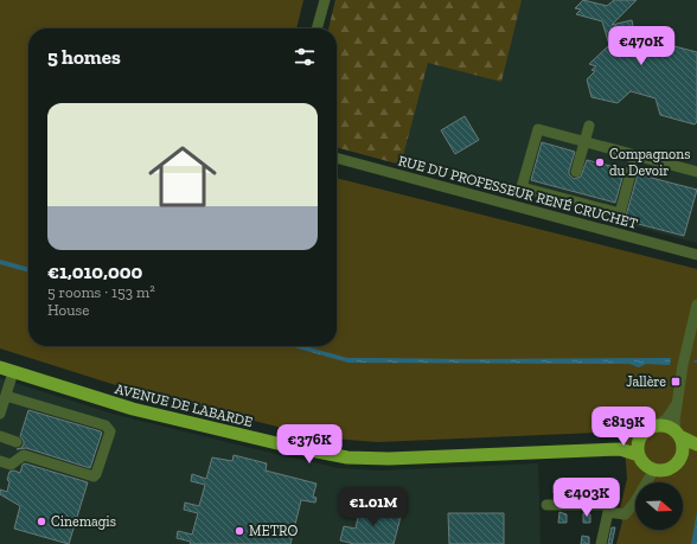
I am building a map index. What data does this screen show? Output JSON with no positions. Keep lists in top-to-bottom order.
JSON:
{
  "streets": {
    "main road": ["AVENUE DE LABARDE"],
    "street": ["RUE DU PROFESSEUR RENÉ CRUCHET"]
  },
  "places": {
    "other": ["Compagnons du Devoir", "Cinemagis", "METRO"],
    "transit": ["Jallère"]
  },
  "north": "right",
  "page": {
    "price": [
      "€470K",
      "€819K",
      "€376K",
      "€403K",
      "€1.01M"
    ],
    "heading": "5 homes",
    "list": [
      {
        "name": "€1,010,000",
        "note": "5 rooms · 153 m² · House"
      }
    ]
  }
}
